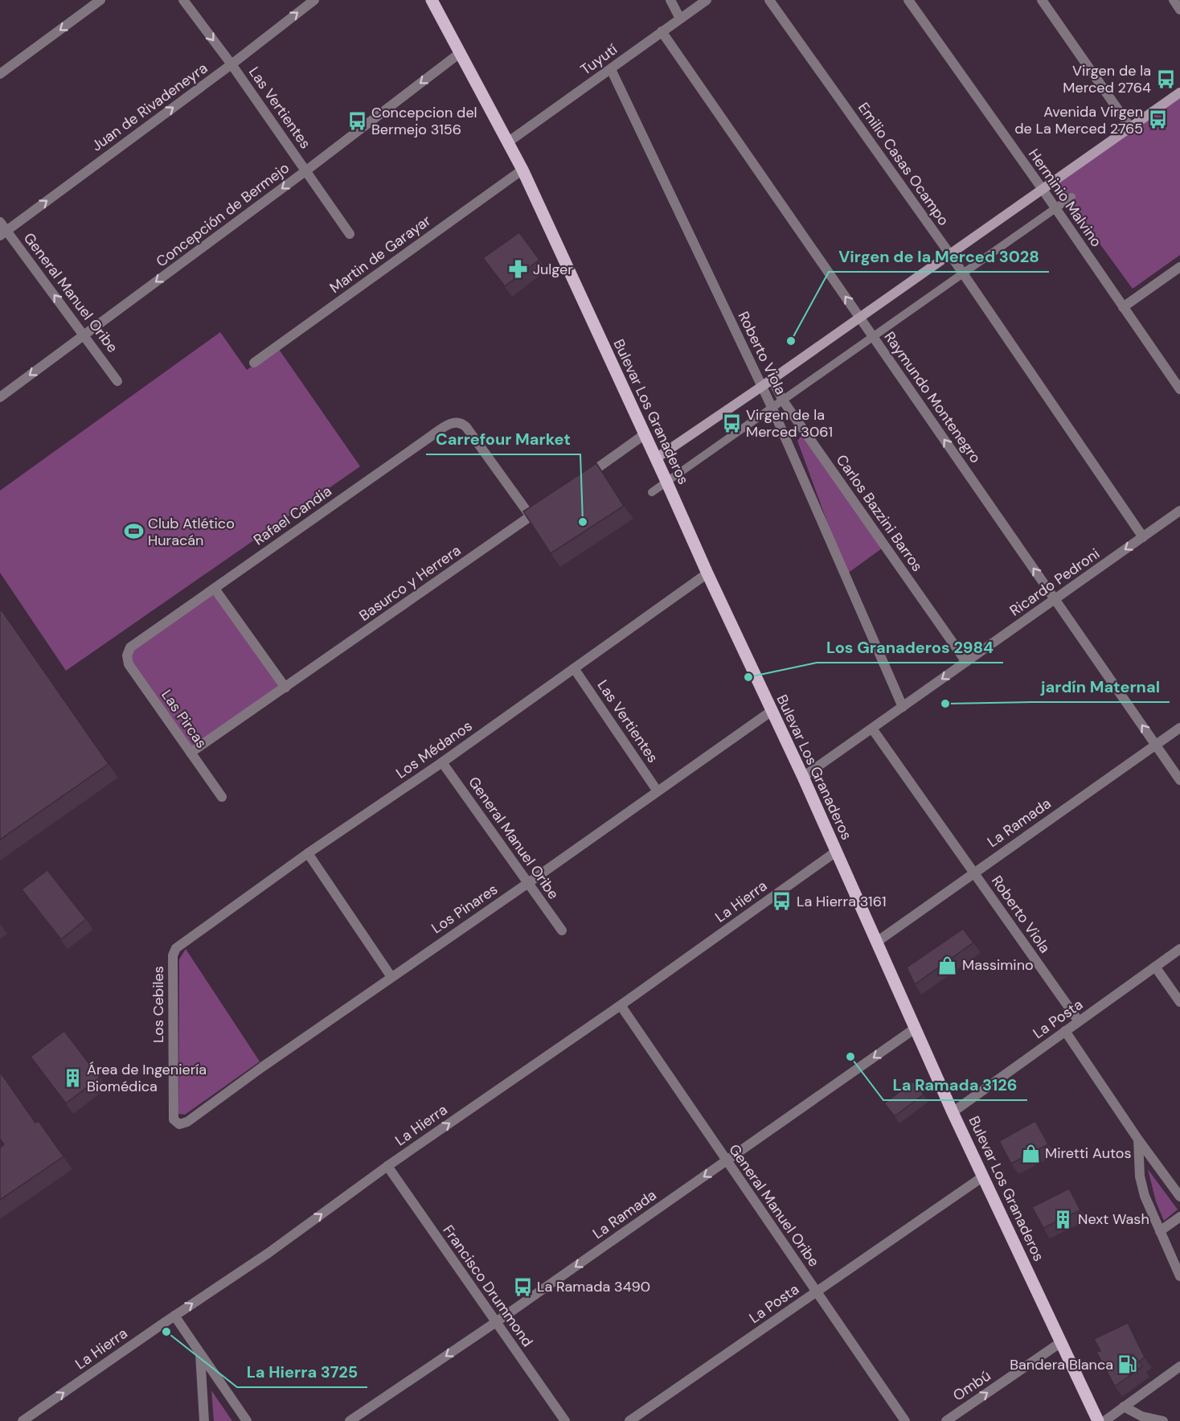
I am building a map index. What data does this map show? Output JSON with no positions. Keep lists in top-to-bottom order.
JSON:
{
  "streets": {
    "main road": ["Bulevar Los Granaderos"],
    "street": [
      "Tuyutí",
      "Juan de Rivadeneyra",
      "Las Vertientes",
      "Emilio Casas Ocampo",
      "Herminio Malvino",
      "Concepción de Bermejo",
      "Martin de Garayar",
      "General Manuel Oribe",
      "Roberto Viola",
      "Raymundo Montenegro",
      "Carlos Bazzini Barros",
      "Rafael Candia",
      "Ricardo Pedroni",
      "Basurco y Herrera",
      "Las Pircas",
      "Los Médanos",
      "La Ramada",
      "La Hierra",
      "Los Pinares",
      "Los Cebiles",
      "La Posta",
      "Francisco Drummond",
      "Ombú"
    ]
  },
  "crossings": [
    ["Tuyutí", "Roberto Viola"],
    ["Tuyutí", "Raymundo Montenegro"],
    ["Tuyutí", "Bulevar Los Granaderos"],
    ["Juan de Rivadeneyra", "Las Vertientes"],
    ["Juan de Rivadeneyra", "General Manuel Oribe"],
    ["Las Vertientes", "Concepción de Bermejo"],
    ["Las Vertientes", "Los Médanos"],
    ["Las Vertientes", "Los Pinares"],
    ["Emilio Casas Ocampo", "Ricardo Pedroni"],
    ["Concepción de Bermejo", "General Manuel Oribe"],
    ["Concepción de Bermejo", "Bulevar Los Granaderos"],
    ["Martin de Garayar", "Bulevar Los Granaderos"],
    ["General Manuel Oribe", "Los Médanos"],
    ["General Manuel Oribe", "La Ramada"],
    ["General Manuel Oribe", "La Hierra"],
    ["General Manuel Oribe", "Los Pinares"],
    ["General Manuel Oribe", "La Posta"],
    ["Roberto Viola", "Ricardo Pedroni"],
    ["Roberto Viola", "La Ramada"],
    ["Roberto Viola", "La Posta"],
    ["Raymundo Montenegro", "Ricardo Pedroni"],
    ["Raymundo Montenegro", "La Ramada"],
    ["Bulevar Los Granaderos", "Ricardo Pedroni"],
    ["Bulevar Los Granaderos", "Los Médanos"],
    ["Bulevar Los Granaderos", "La Ramada"],
    ["Bulevar Los Granaderos", "La Hierra"],
    ["Bulevar Los Granaderos", "Los Pinares"],
    ["Bulevar Los Granaderos", "La Posta"],
    ["Bulevar Los Granaderos", "Ombú"],
    ["Carlos Bazzini Barros", "Ricardo Pedroni"],
    ["Rafael Candia", "Basurco y Herrera"],
    ["Rafael Candia", "Las Pircas"],
    ["Basurco y Herrera", "Las Pircas"],
    ["Los Médanos", "Los Cebiles"],
    ["La Ramada", "Francisco Drummond"],
    ["La Hierra", "Francisco Drummond"],
    ["Los Pinares", "Los Cebiles"]
  ],
  "one_way": [
    "Juan de Rivadeneyra",
    "Concepción de Bermejo",
    "Raymundo Montenegro",
    "Ricardo Pedroni",
    "La Ramada",
    "La Hierra",
    "Ombú"
  ],
  "places": {
    "bus stop": [
      "Virgen de la Merced 2764",
      "Avenida Virgen de La Merced 2765",
      "Concepcion del Bermejo 3156",
      "Virgen de la Merced 3061",
      "La Hierra 3161",
      "La Ramada 3490"
    ],
    "pharmacy": ["Julger"],
    "other": [
      "Virgen de la Merced 3028",
      "Carrefour Market",
      "Los Granaderos 2984",
      "jardín Maternal",
      "La Ramada 3126",
      "La Hierra 3725"
    ],
    "sports": ["Club Atlético Huracán"],
    "shop": ["Massimino", "Miretti Autos"],
    "building": ["Área de Ingeniería Biomédica", "Next Wash"],
    "fuel station": ["Bandera Blanca"]
  }
}
